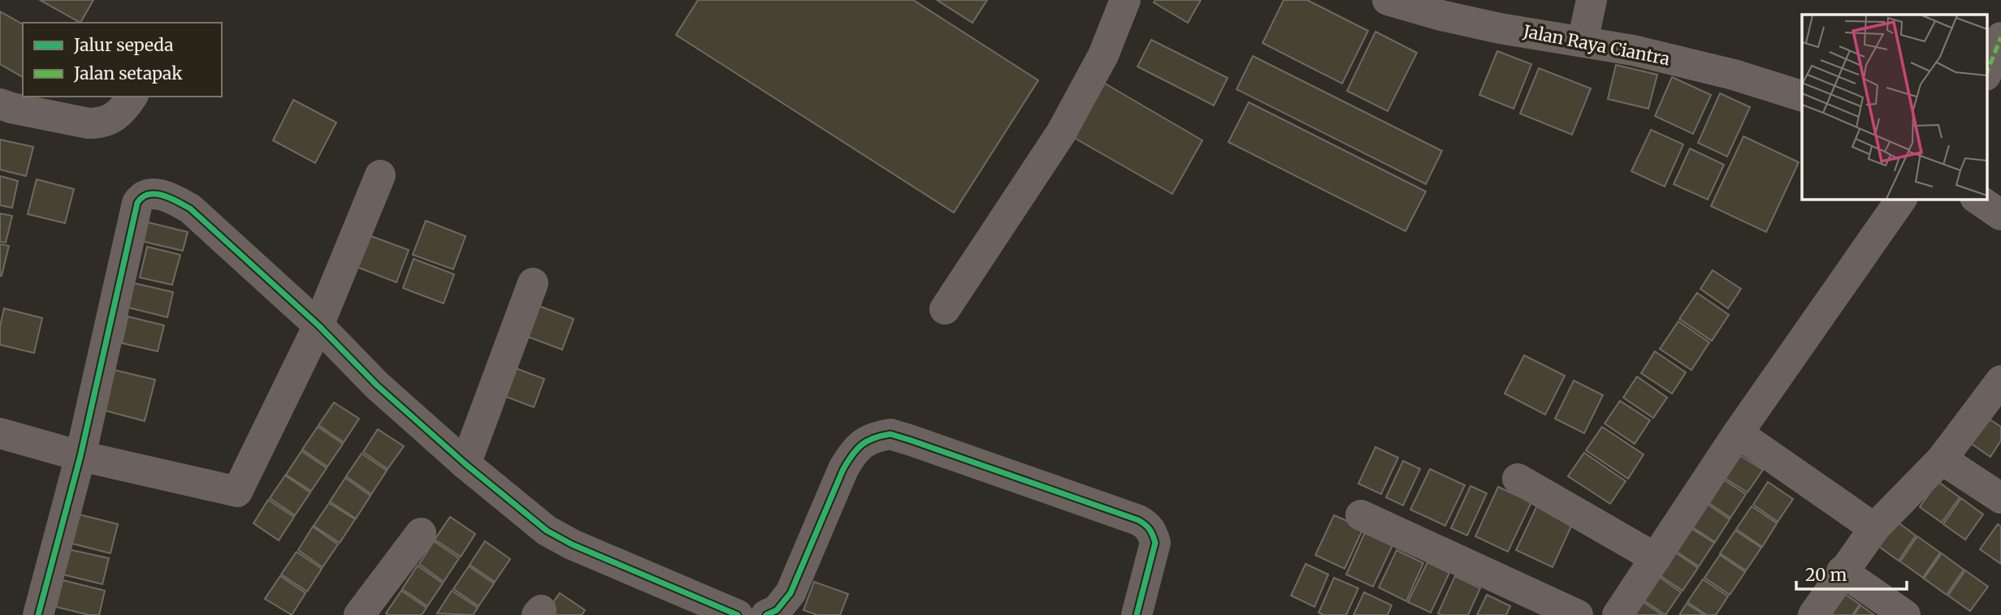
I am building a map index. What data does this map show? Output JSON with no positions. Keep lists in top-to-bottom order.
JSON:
{
  "streets": {
    "street": ["Jalan Raya Ciantra"]
  },
  "legend": ["Jalur sepeda", "Jalan setapak"],
  "scale_bar": "20 m"
}
